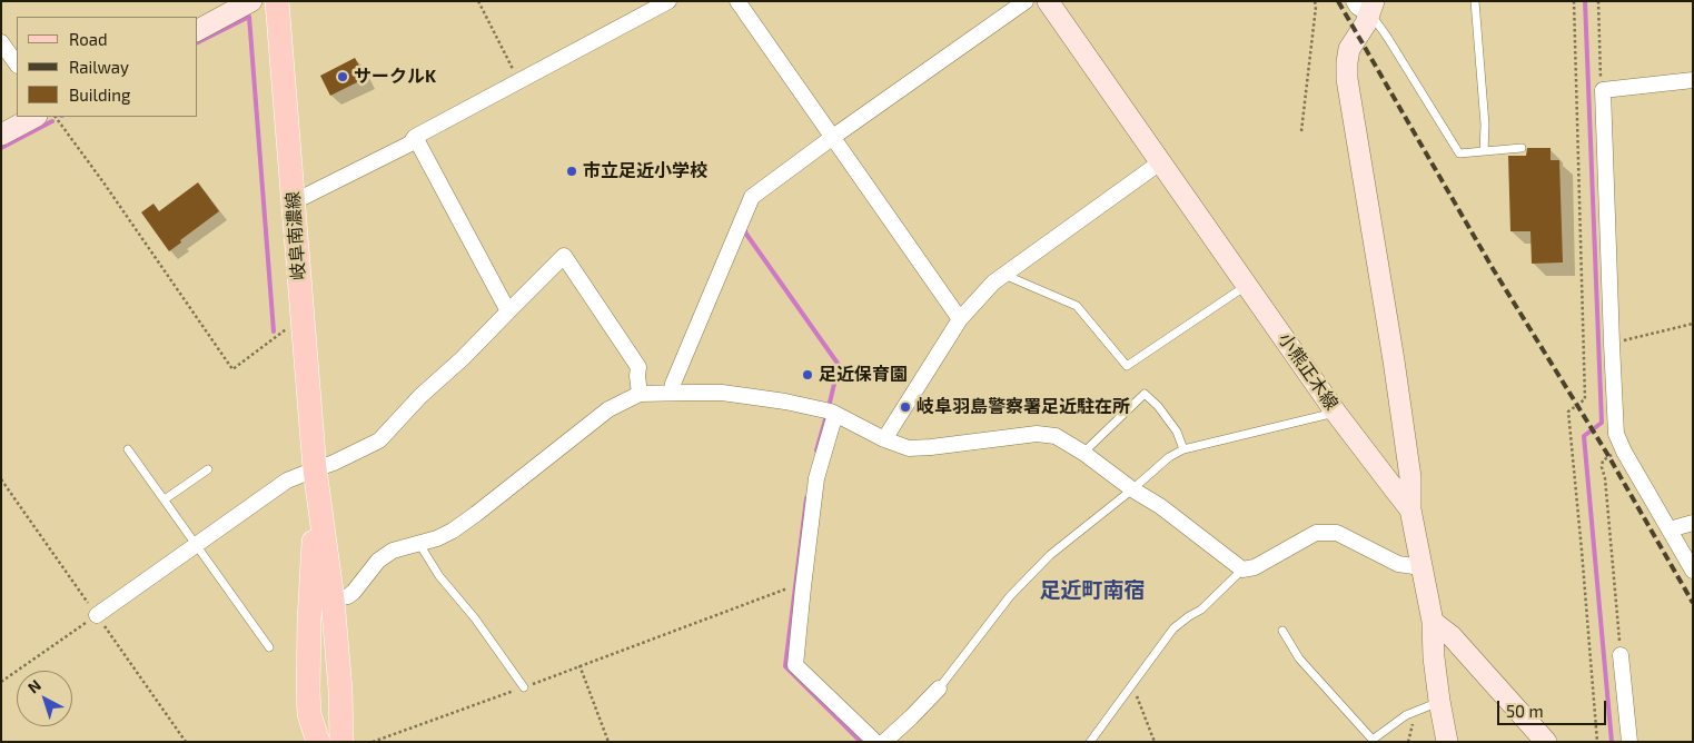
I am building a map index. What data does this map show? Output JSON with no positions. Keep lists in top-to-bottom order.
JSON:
{
  "streets": {
    "main road": ["岐阜南濃線", "小熊正木線"]
  },
  "districts": ["足近町南宿"],
  "places": [
    "サークルK",
    "市立足近小学校",
    "足近保育園",
    "岐阜羽島警察署足近駐在所"
  ],
  "legend": ["Road", "Railway", "Building"],
  "scale_bar": "50 m",
  "north": "top left"
}
